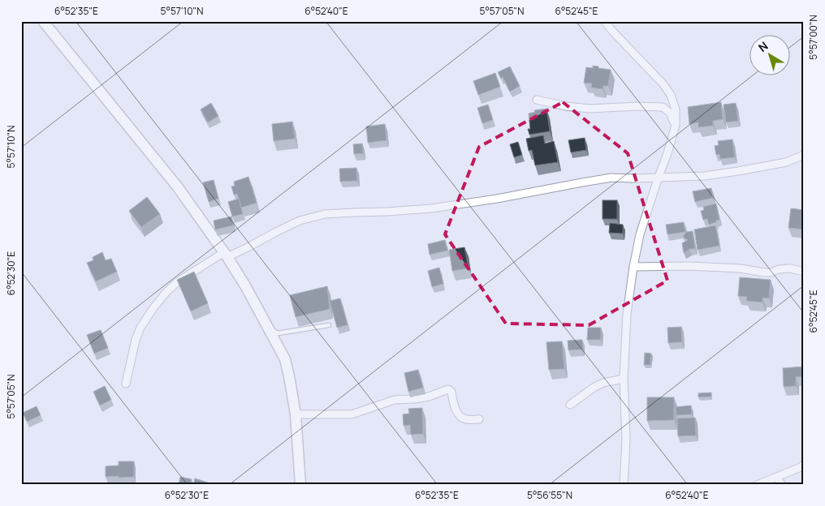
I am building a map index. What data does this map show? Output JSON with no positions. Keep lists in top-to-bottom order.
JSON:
{
  "north": "top left",
  "coordinates": [
    "6°52'35\"E",
    "5°57'10\"N",
    "6°52'40\"E",
    "5°57'05\"N",
    "6°52'45\"E",
    "5°57'00\"N",
    "6°52'30\"E",
    "5°56'55\"N"
  ]
}
